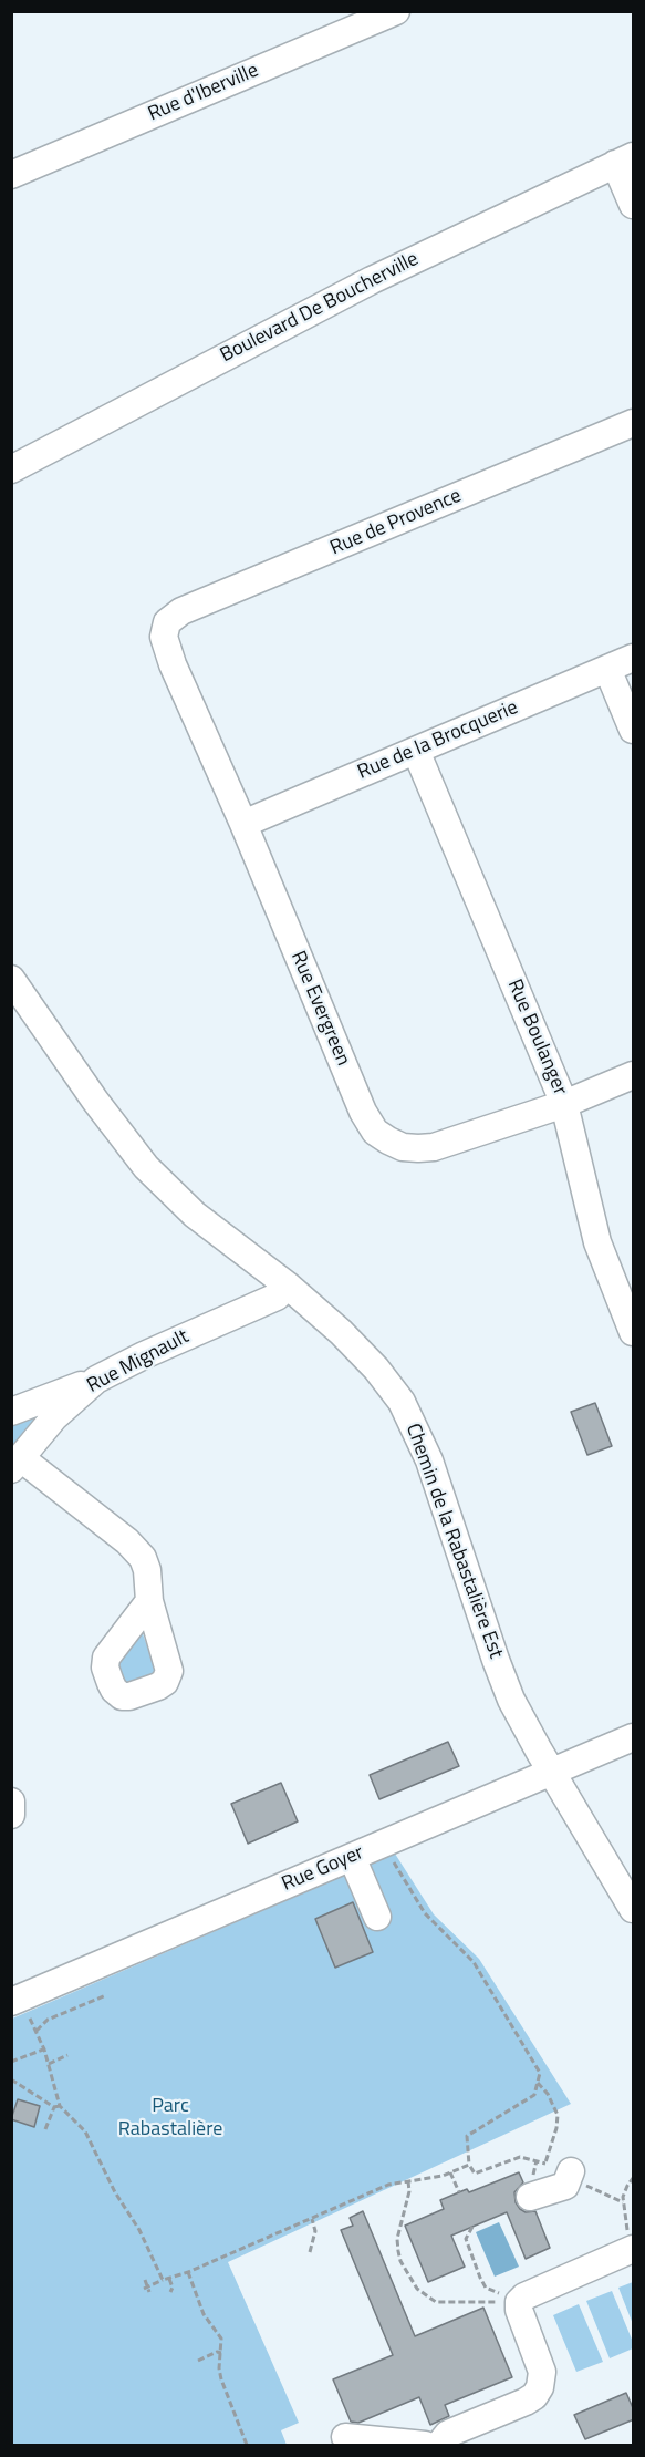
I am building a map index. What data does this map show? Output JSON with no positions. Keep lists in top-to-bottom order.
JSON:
{
  "streets": {
    "street": [
      "Rue d'Iberville",
      "Boulevard De Boucherville",
      "Rue de Provence",
      "Rue de la Brocquerie",
      "Rue Evergreen",
      "Rue Boulanger",
      "Rue Mignault",
      "Chemin de la Rabastalière Est",
      "Rue Goyer"
    ]
  },
  "crossings": [
    ["Rue de Provence", "Rue Evergreen"],
    ["Rue de la Brocquerie", "Rue Evergreen"],
    ["Rue de la Brocquerie", "Rue Boulanger"],
    ["Rue Evergreen", "Rue Boulanger"],
    ["Rue Mignault", "Chemin de la Rabastalière Est"],
    ["Chemin de la Rabastalière Est", "Rue Goyer"]
  ],
  "parks": ["Parc Rabastalière"]
}
